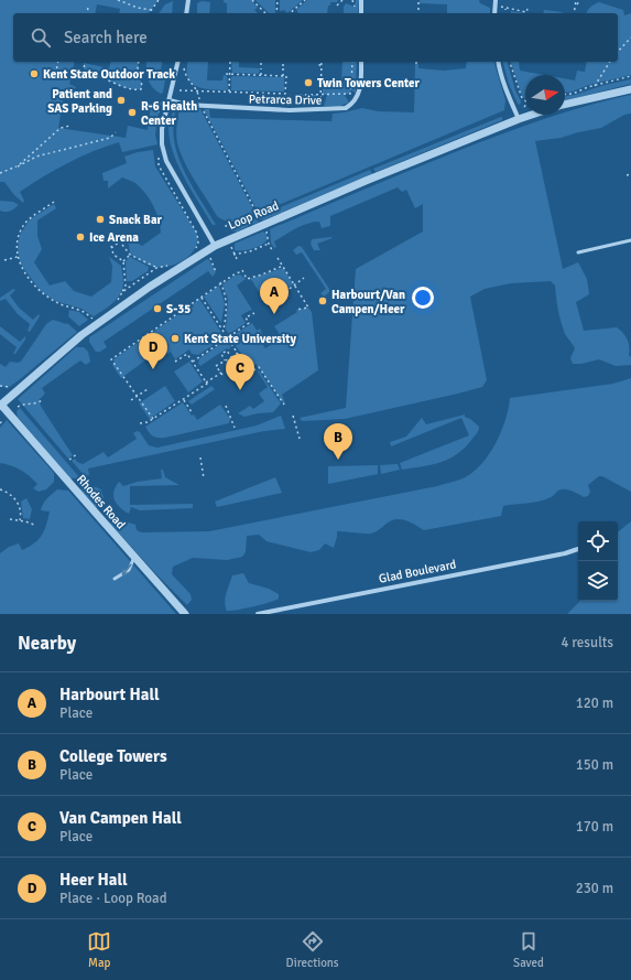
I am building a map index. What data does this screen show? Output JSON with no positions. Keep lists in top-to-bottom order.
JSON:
{
  "streets": {
    "street": [
      "Petrarca Drive",
      "Loop Road",
      "Rhodes Road",
      "Glad Boulevard"
    ]
  },
  "crossings": [
    ["Loop Road", "Rhodes Road"]
  ],
  "places": [
    "Kent State Outdoor Track",
    "Twin Towers Center",
    "Patient and SAS Parking",
    "R-6 Health Center",
    "Snack Bar",
    "Ice Arena",
    "Harbourt/Van Campen/Heer",
    "S-35",
    "Kent State University"
  ],
  "north": "right",
  "page": {
    "search": "Search here",
    "pins": [
      "A",
      "D",
      "C",
      "B"
    ],
    "heading": ["Nearby", "4 results"],
    "list": [
      {
        "mark": "A",
        "name": "Harbourt Hall",
        "note": "Place",
        "value": "120 m"
      },
      {
        "mark": "B",
        "name": "College Towers",
        "note": "Place",
        "value": "150 m"
      },
      {
        "mark": "C",
        "name": "Van Campen Hall",
        "note": "Place",
        "value": "170 m"
      },
      {
        "mark": "D",
        "name": "Heer Hall",
        "note": "Place · Loop Road",
        "value": "230 m"
      }
    ],
    "nav": ["Map", "Directions", "Saved"]
  }
}
